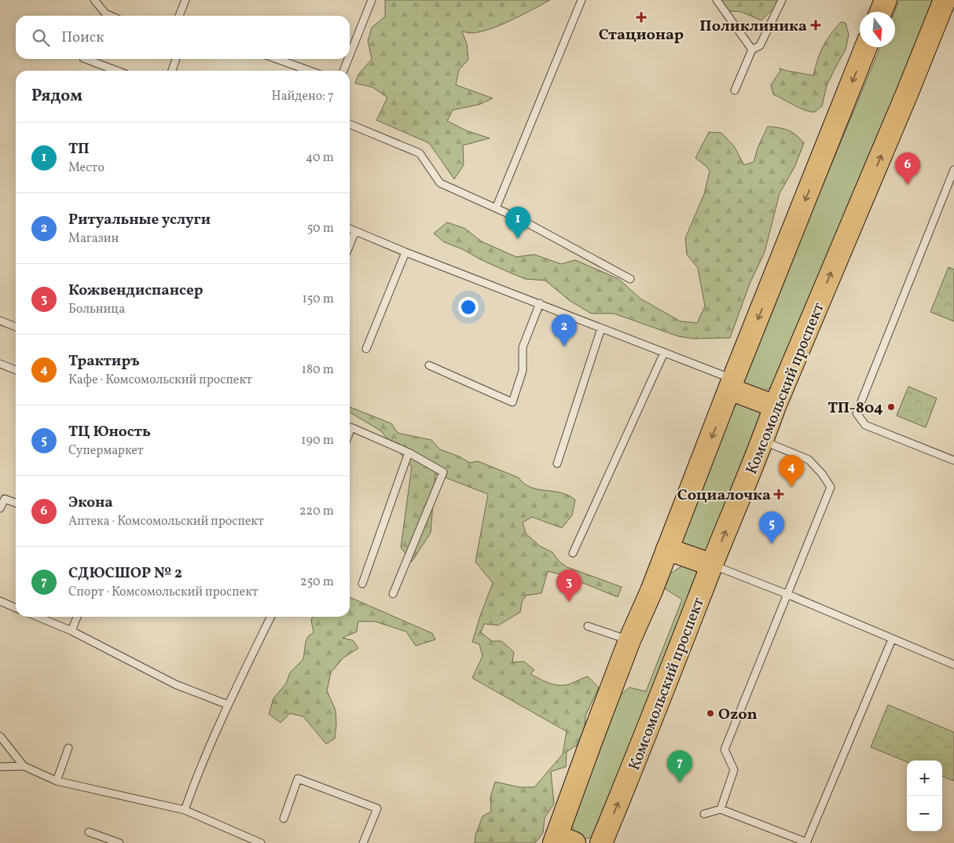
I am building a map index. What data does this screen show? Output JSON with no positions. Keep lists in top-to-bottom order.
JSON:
{
  "streets": {
    "main road": ["Комсомольский проспект"]
  },
  "places": {
    "health": ["Стационар", "Поликлиника", "Социалочка"],
    "other": ["ТП-804", "Ozon"]
  },
  "north": "bottom",
  "page": {
    "search": "Поиск",
    "heading": ["Рядом", "Найдено: 7"],
    "list": [
      {
        "mark": "1",
        "name": "ТП",
        "note": "Место",
        "value": "40 m"
      },
      {
        "mark": "2",
        "name": "Ритуальные услуги",
        "note": "Магазин",
        "value": "50 m"
      },
      {
        "mark": "3",
        "name": "Кожвендиспансер",
        "note": "Больница",
        "value": "150 m"
      },
      {
        "mark": "4",
        "name": "Трактиръ",
        "note": "Кафе · Комсомольский проспект",
        "value": "180 m"
      },
      {
        "mark": "5",
        "name": "ТЦ Юность",
        "note": "Супермаркет",
        "value": "190 m"
      },
      {
        "mark": "6",
        "name": "Экона",
        "note": "Аптека · Комсомольский проспект",
        "value": "220 m"
      },
      {
        "mark": "7",
        "name": "СДЮСШОР № 2",
        "note": "Спорт · Комсомольский проспект",
        "value": "250 m"
      }
    ],
    "pins": [
      "6",
      "1",
      "2",
      "4",
      "5",
      "3",
      "7"
    ],
    "map_buttons": ["+", "−"]
  }
}
